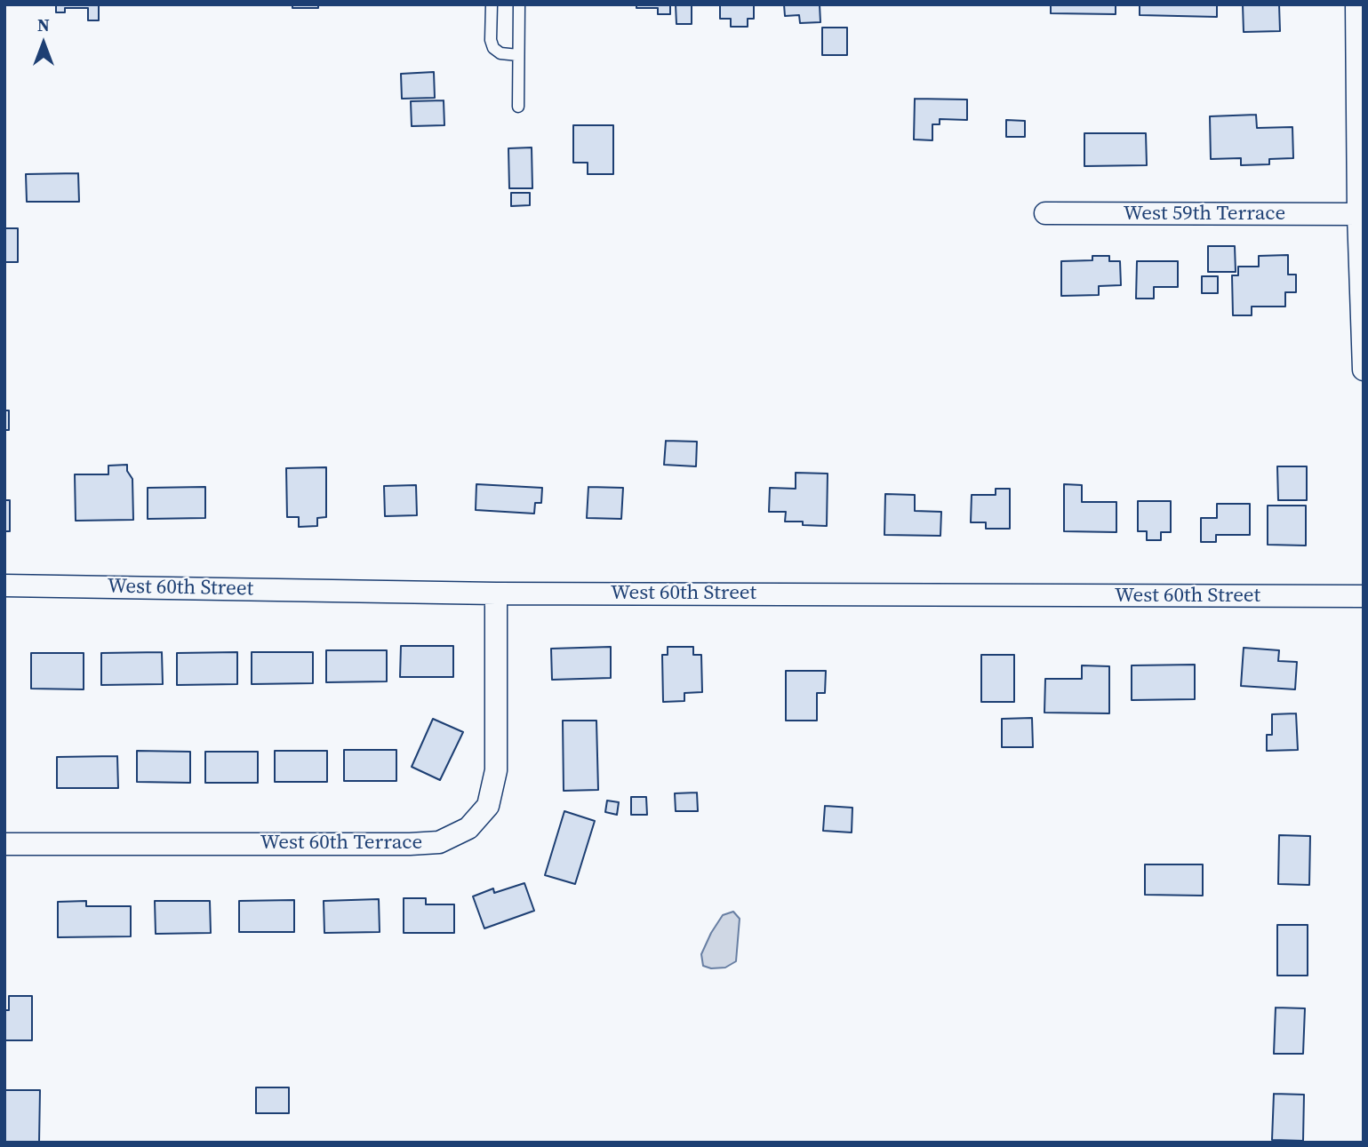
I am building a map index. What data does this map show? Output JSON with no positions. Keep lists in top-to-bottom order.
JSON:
{
  "streets": {
    "street": ["West 59th Terrace", "West 60th Street", "West 60th Terrace"]
  },
  "crossings": [
    ["West 60th Street", "West 60th Terrace"]
  ],
  "north": "top"
}
